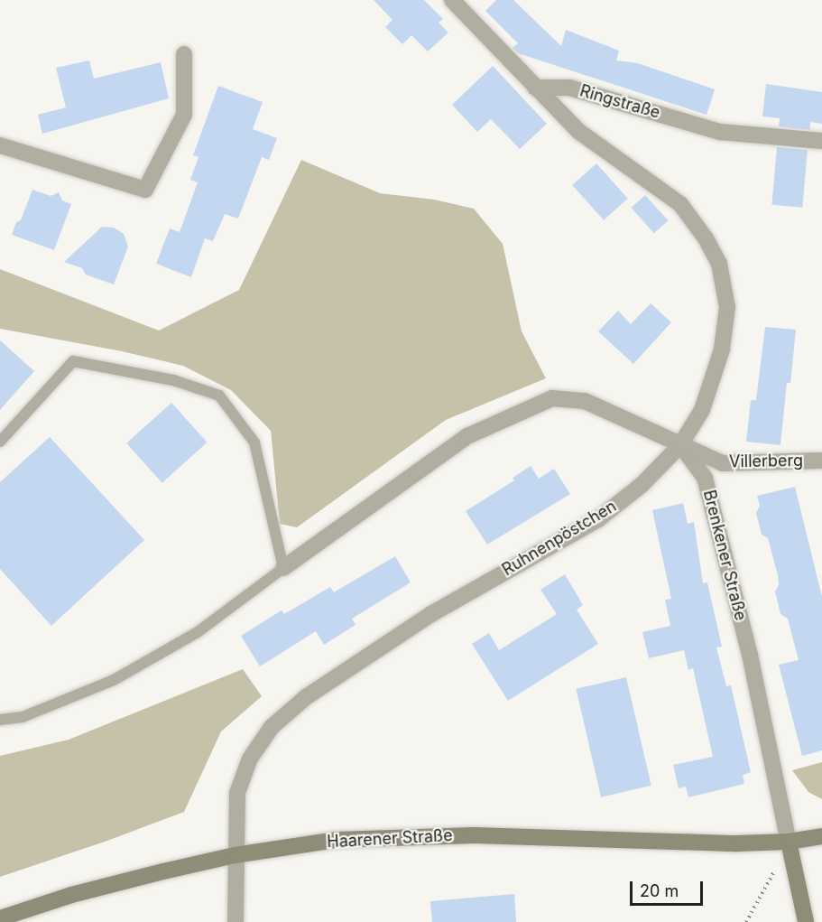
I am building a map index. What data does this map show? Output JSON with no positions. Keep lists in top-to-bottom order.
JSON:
{
  "streets": {
    "main road": ["Brenkener Straße", "Haarener Straße"],
    "street": ["Ringstraße", "Villerberg", "Ruhnenpöstchen"]
  },
  "crossings": [
    ["Villerberg", "Ruhnenpöstchen"],
    ["Villerberg", "Brenkener Straße"],
    ["Ruhnenpöstchen", "Brenkener Straße"],
    ["Ruhnenpöstchen", "Haarener Straße"],
    ["Brenkener Straße", "Haarener Straße"]
  ],
  "scale_bar": "20 m"
}
